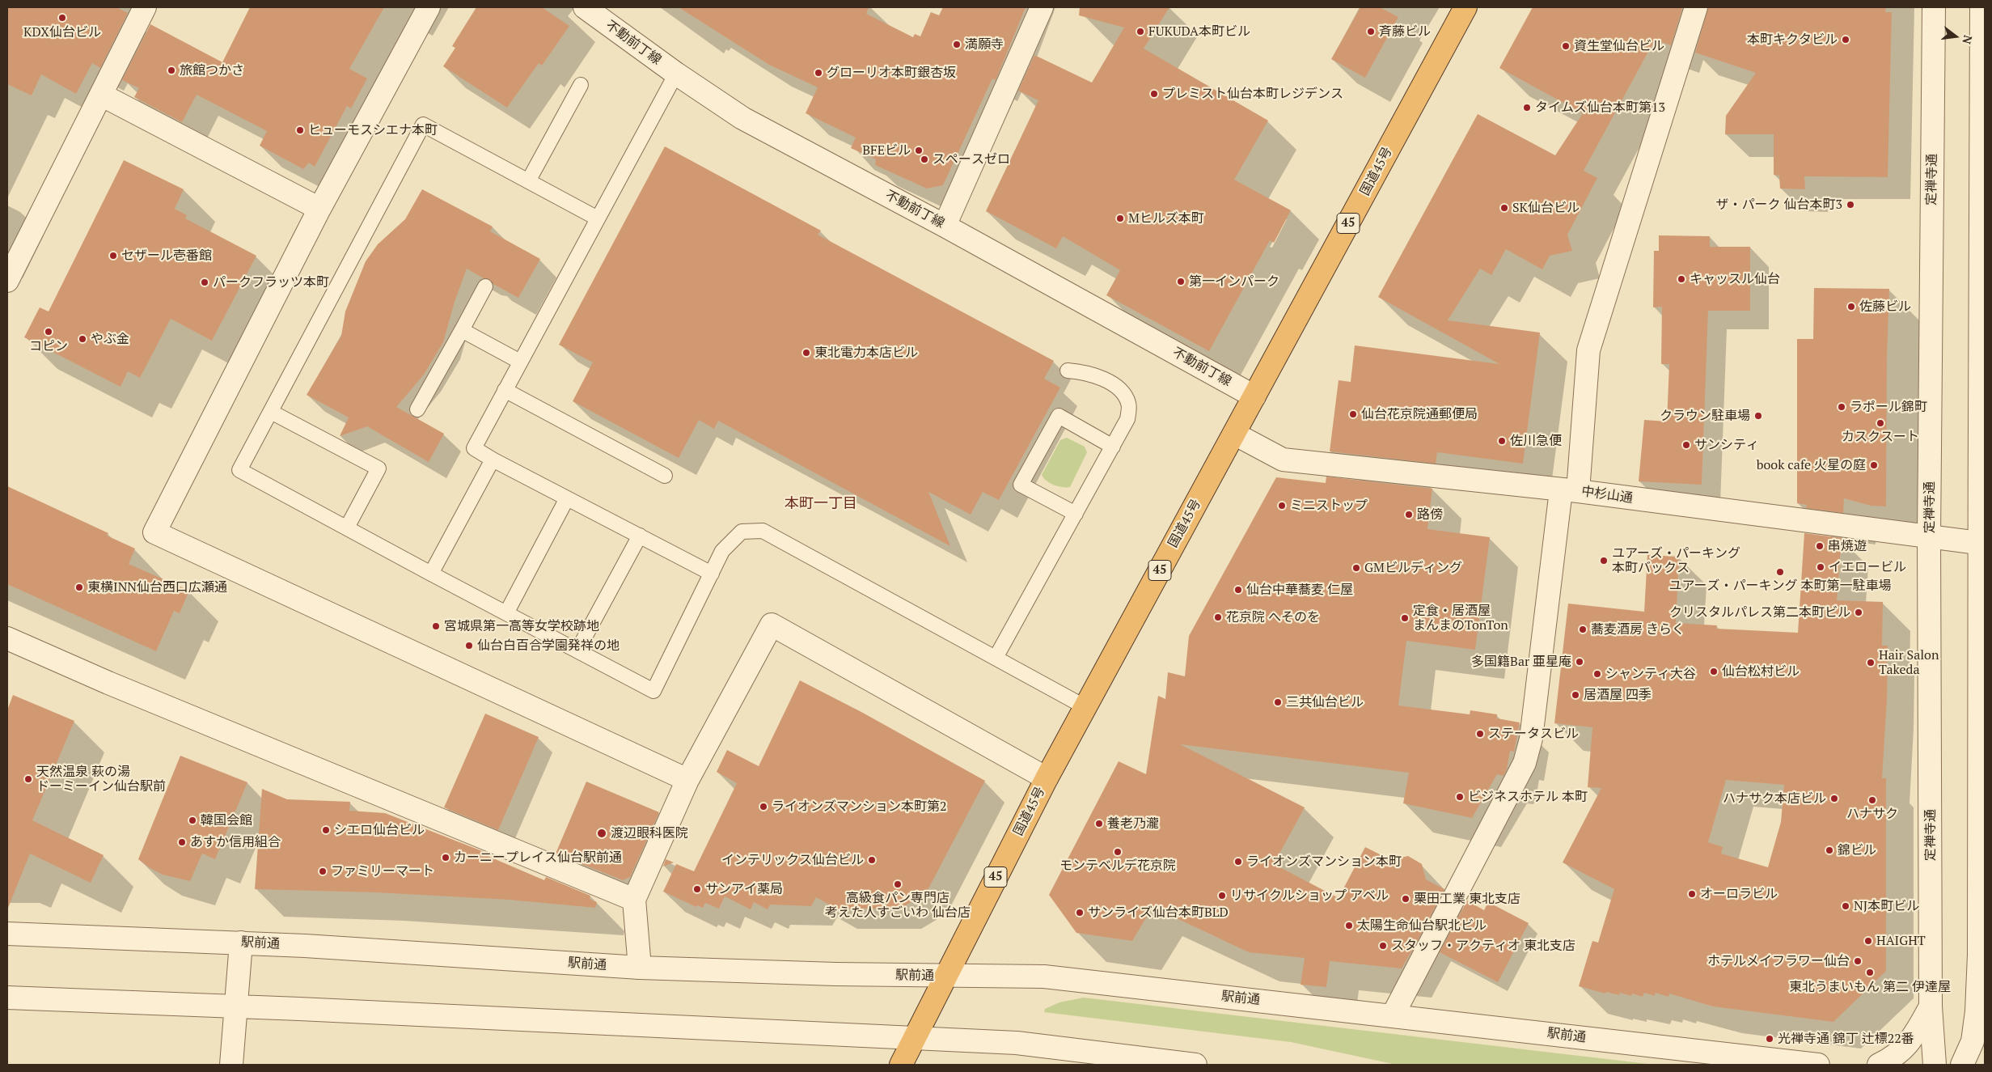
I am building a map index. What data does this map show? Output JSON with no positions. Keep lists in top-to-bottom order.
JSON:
{
  "streets": {
    "highway": ["国道45号", "45"],
    "street": [
      "不動前丁線",
      "定禅寺通",
      "中杉山通",
      "駅前通"
    ]
  },
  "crossings": [
    ["不動前丁線", "国道45号"],
    ["国道45号", "中杉山通"],
    ["国道45号", "駅前通"],
    ["定禅寺通", "中杉山通"]
  ],
  "districts": ["本町一丁目"],
  "places": [
    "KDX仙台ビル",
    "FUKUDA本町ビル",
    "斉藤ビル",
    "本町キクタビル",
    "満願寺",
    "資生堂仙台ビル",
    "旅館つかさ",
    "グローリオ本町銀杏坂",
    "プレミスト仙台本町レジデンス",
    "タイムズ仙台本町第13",
    "ヒューモスシエナ本町",
    "BFEビル",
    "スペースゼロ",
    "ザ・パーク 仙台本町3",
    "SK仙台ビル",
    "Mヒルズ本町",
    "セザール壱番館",
    "キャッスル仙台",
    "第一インパーク",
    "パークフラッツ本町",
    "佐藤ビル",
    "コピン",
    "やぶ金",
    "東北電力本店ビル",
    "ラポール錦町",
    "仙台花京院通郵便局",
    "クラウン駐車場",
    "カスクスート",
    "佐川急便",
    "サンシティ",
    "book cafe 火星の庭",
    "ミニストップ",
    "路傍",
    "串焼遊",
    "ユアーズ・パーキング 本町バックス",
    "イエロービル",
    "GMビルディング",
    "ユアーズ・パーキング 本町第一駐車場",
    "東横INN仙台西口広瀬通",
    "仙台中華蕎麦 仁屋",
    "クリスタルパレス第二本町ビル",
    "花京院 へそのを",
    "定食・居酒屋 まんまのTonTon",
    "宮城県第一高等女学校跡地",
    "蕎麦酒房 きらく",
    "仙台白百合学園発祥の地",
    "多国籍Bar 亜星庵",
    "Hair Salon Takeda",
    "仙台松村ビル",
    "シャンティ大谷",
    "居酒屋 四季",
    "三共仙台ビル",
    "ステータスビル",
    "天然温泉 萩の湯 ドーミーイン仙台駅前",
    "ビジネスホテル 本町",
    "ハナサク本店ビル",
    "ハナサク",
    "ライオンズマンション本町第2",
    "韓国会館",
    "養老乃瀧",
    "シエロ仙台ビル",
    "渡辺眼科医院",
    "あすか信用組合",
    "錦ビル",
    "モンテベルデ花京院",
    "カーニープレイス仙台駅前通",
    "インテリックス仙台ビル",
    "ライオンズマンション本町",
    "ファミリーマート",
    "高級食パン専門店 考えた人すごいわ 仙台店",
    "サンアイ薬局",
    "オーロラビル",
    "リサイクルショップ アベル",
    "栗田工業 東北支店",
    "NJ本町ビル",
    "サンライズ仙台本町BLD",
    "太陽生命仙台駅北ビル",
    "HAIGHT",
    "スタッフ・アクティオ 東北支店",
    "ホテルメイフラワー仙台",
    "東北うまいもん 第二 伊達屋",
    "光禅寺通 錦丁 辻標22番"
  ],
  "north": "right"
}
